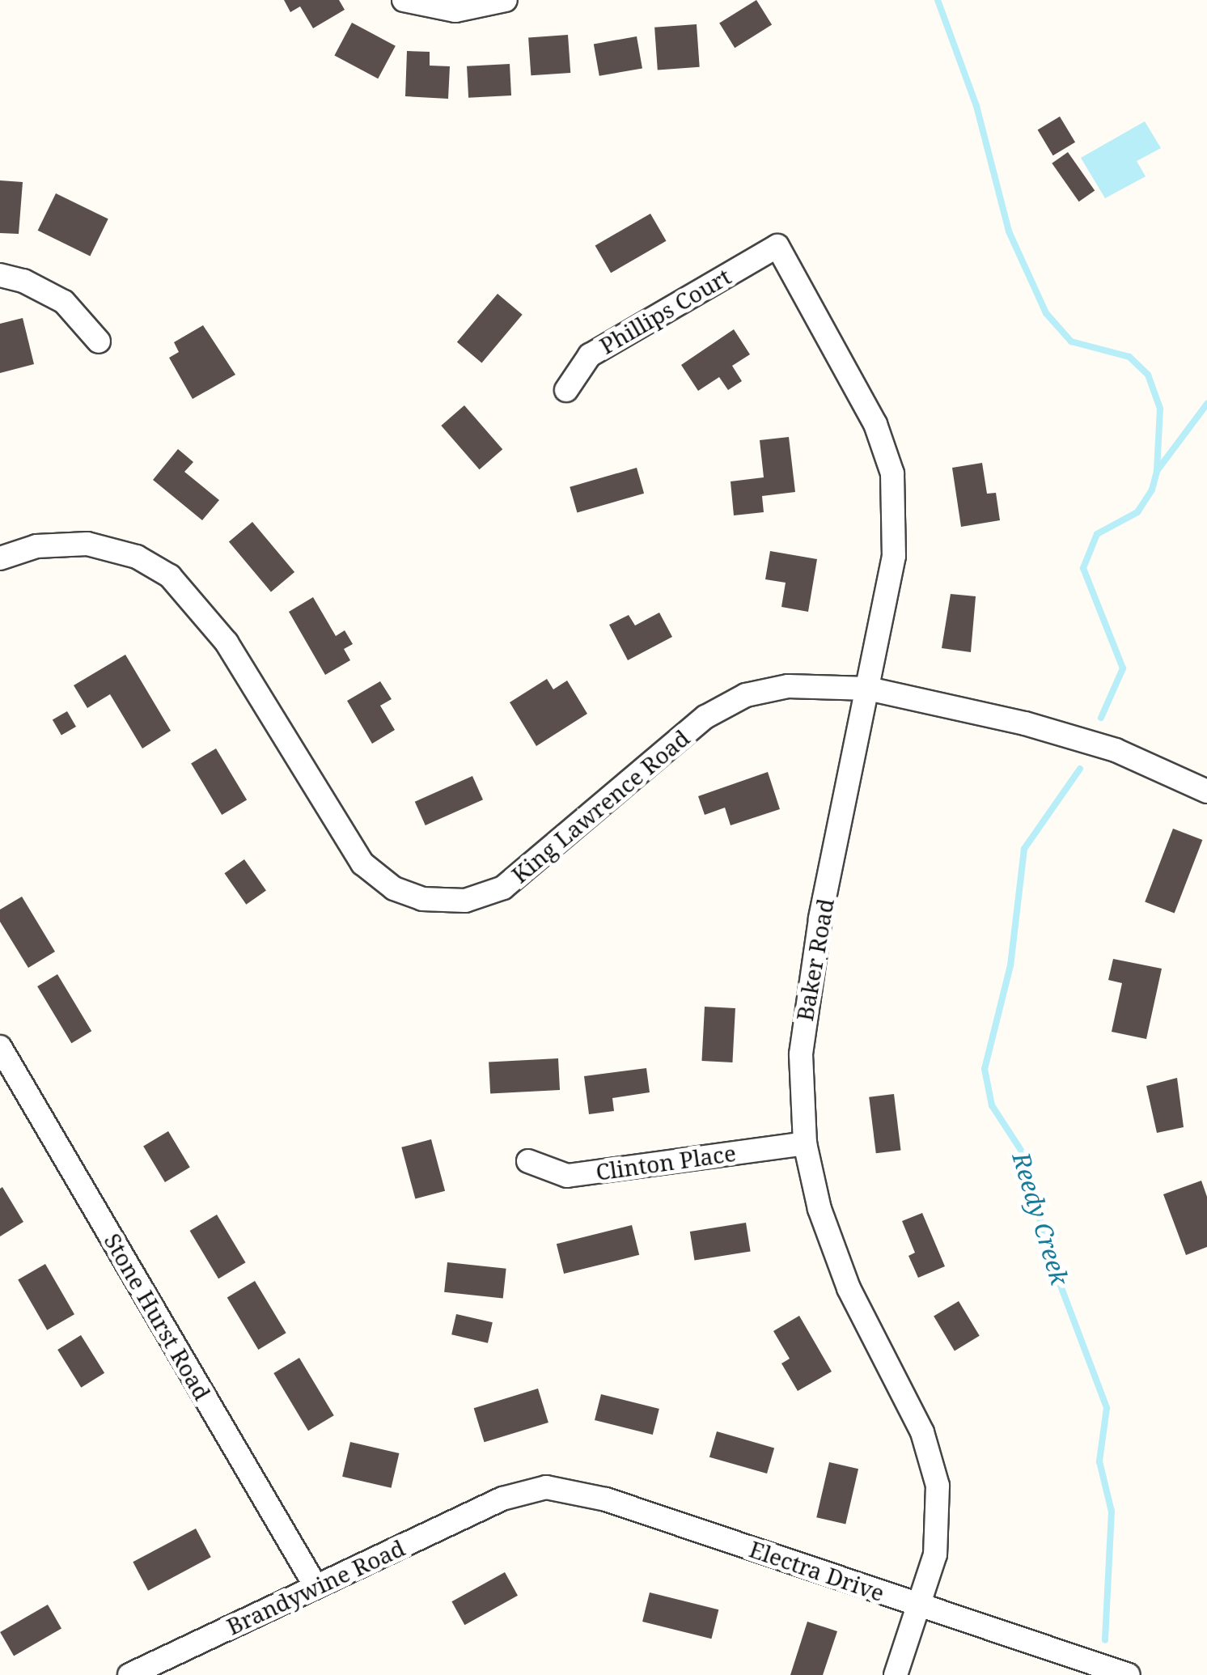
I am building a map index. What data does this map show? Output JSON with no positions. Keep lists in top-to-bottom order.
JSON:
{
  "streets": {
    "street": [
      "Phillips Court",
      "King Lawrence Road",
      "Baker Road",
      "Clinton Place",
      "Stone Hurst Road",
      "Electra Drive",
      "Brandywine Road"
    ]
  },
  "crossings": [
    ["Phillips Court", "Baker Road"],
    ["King Lawrence Road", "Baker Road"],
    ["Baker Road", "Clinton Place"],
    ["Baker Road", "Electra Drive"],
    ["Stone Hurst Road", "Brandywine Road"],
    ["Electra Drive", "Brandywine Road"]
  ],
  "water": ["Reedy Creek"]
}
